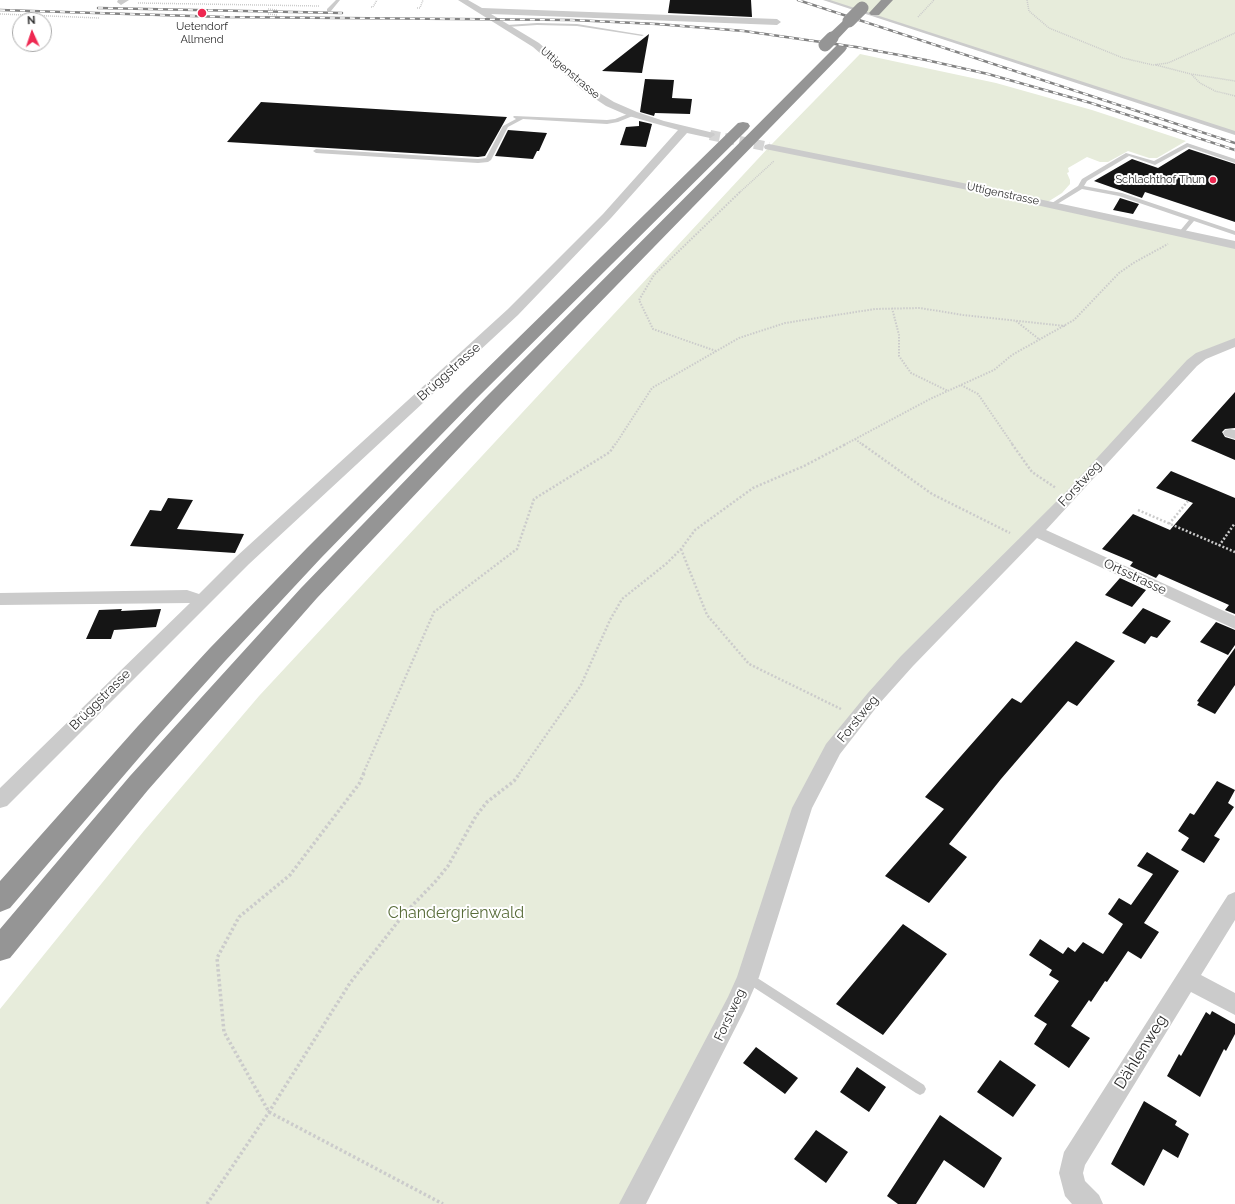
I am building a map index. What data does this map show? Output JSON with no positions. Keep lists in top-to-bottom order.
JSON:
{
  "streets": {
    "street": [
      "Uttigenstrasse",
      "Brüggstrasse",
      "Forstweg",
      "Ortsstrasse",
      "Dählenweg"
    ]
  },
  "crossings": [
    ["Uttigenstrasse", "Brüggstrasse"],
    ["Forstweg", "Ortsstrasse"]
  ],
  "parks": ["Chandergrienwald"],
  "places": ["Uetendorf Allmend", "Schlachthof Thun"],
  "north": "top"
}
